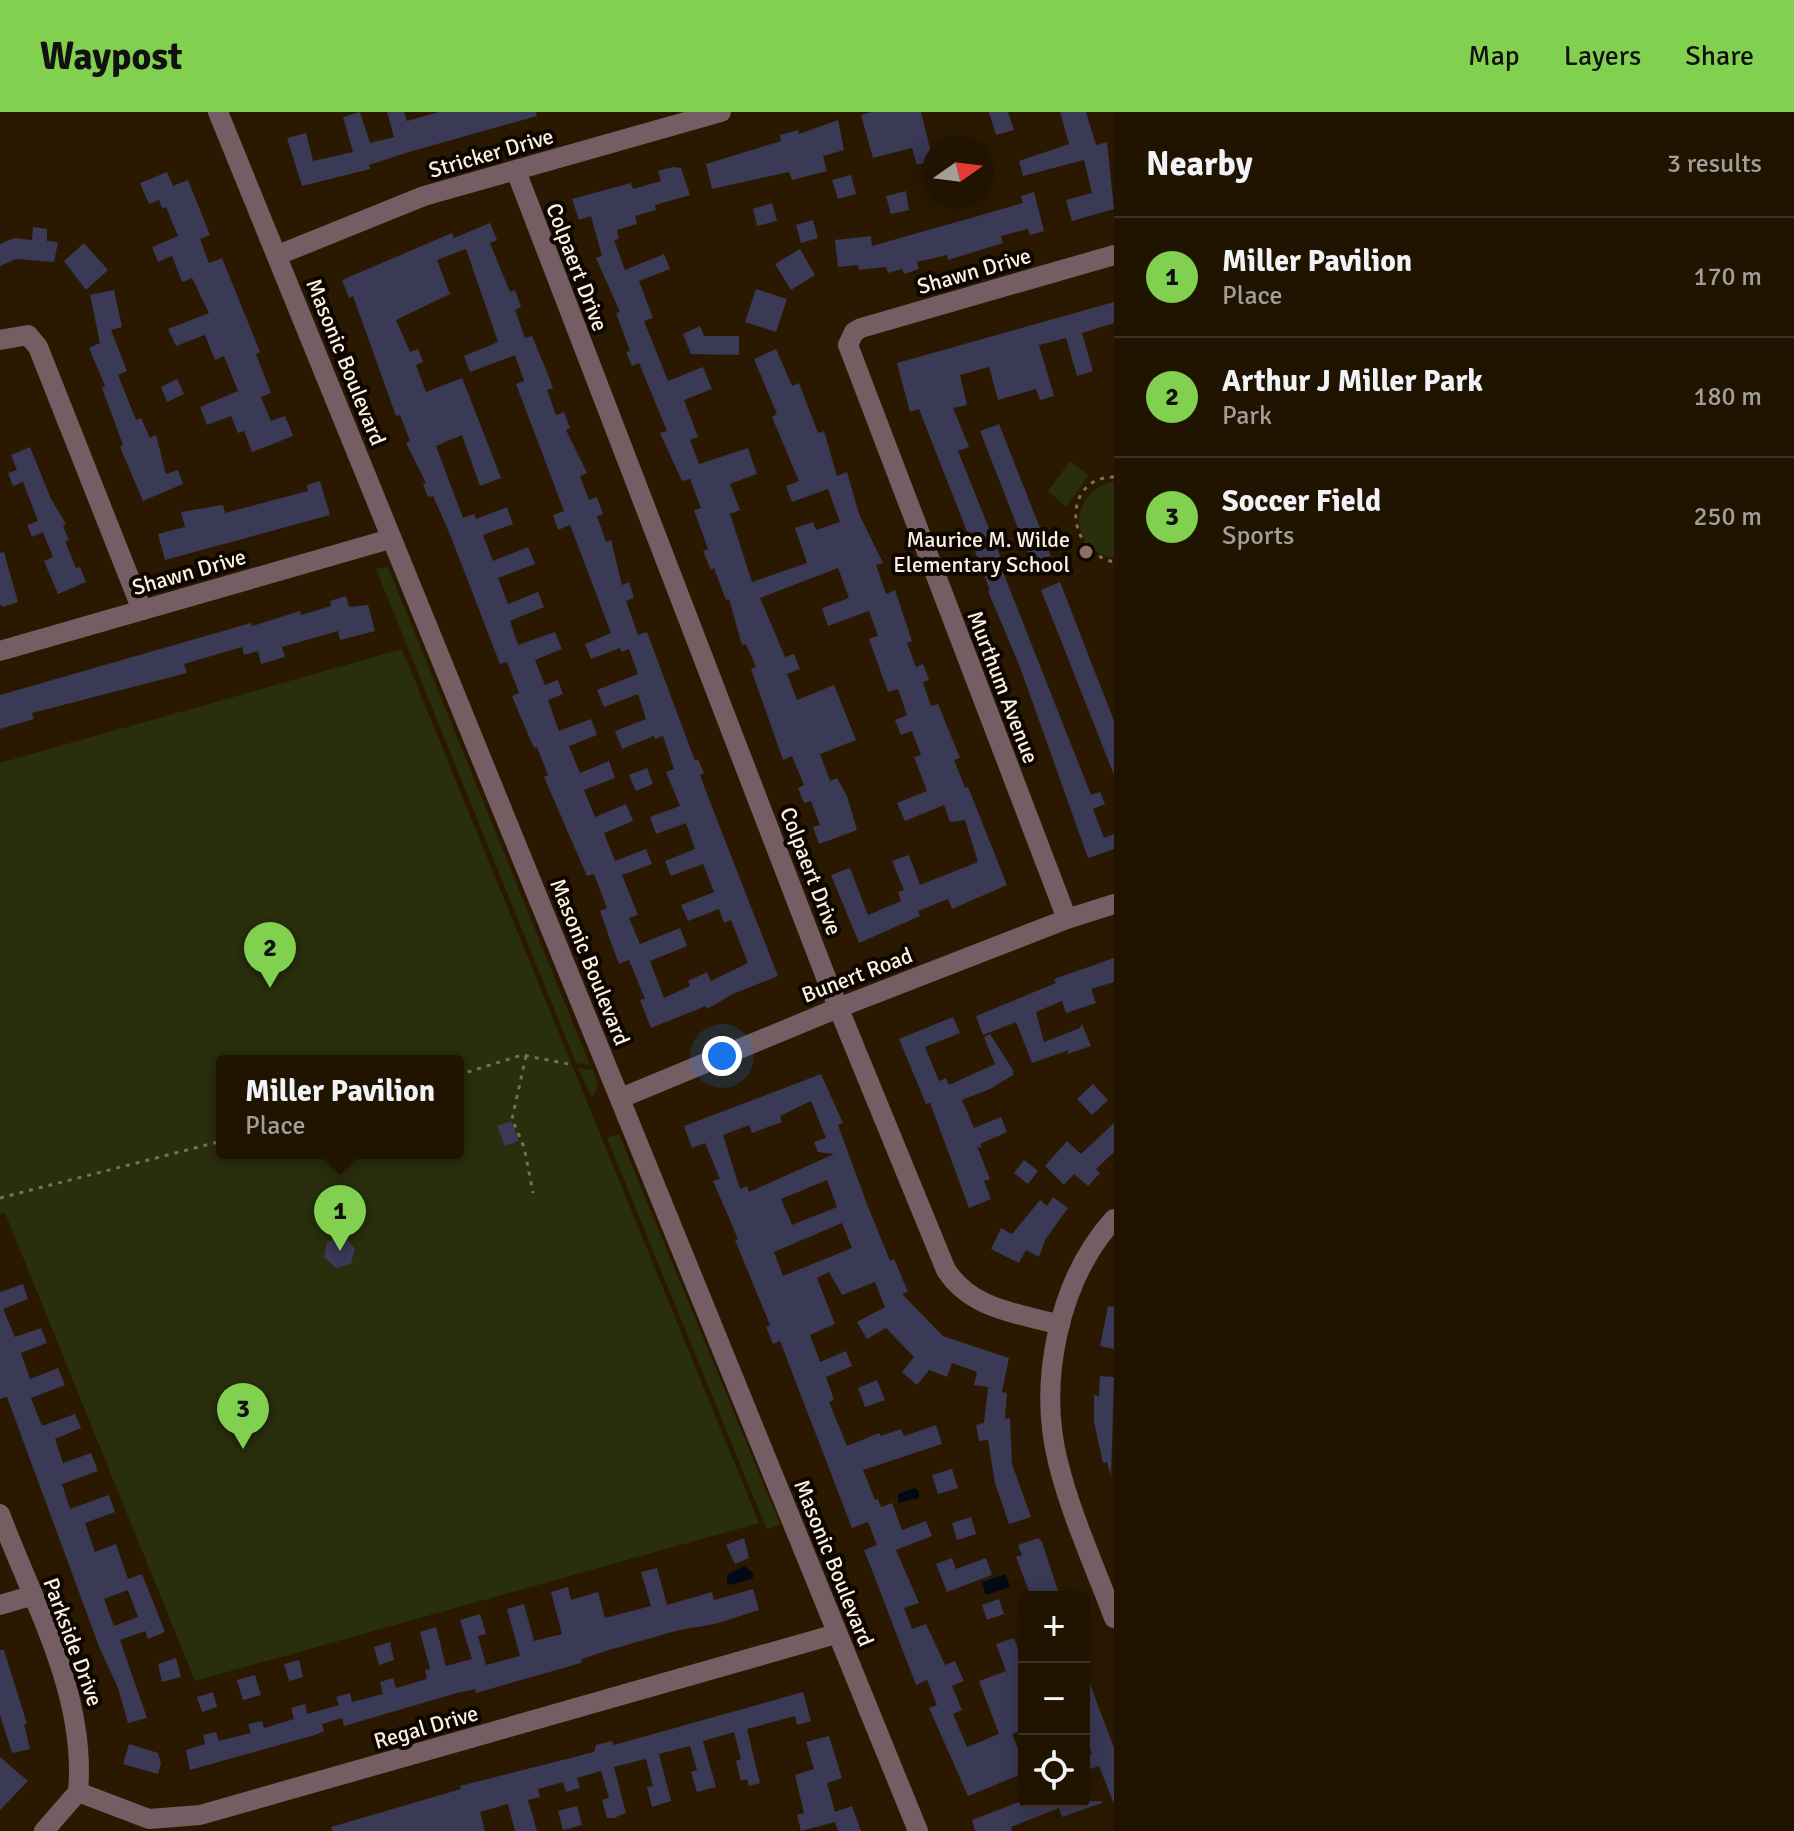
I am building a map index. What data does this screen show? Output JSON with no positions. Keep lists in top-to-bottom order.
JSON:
{
  "streets": {
    "street": [
      "Stricker Drive",
      "Colpaert Drive",
      "Shawn Drive",
      "Masonic Boulevard",
      "Murthum Avenue",
      "Bunert Road",
      "Parkside Drive",
      "Regal Drive"
    ]
  },
  "crossings": [
    ["Stricker Drive", "Colpaert Drive"],
    ["Stricker Drive", "Masonic Boulevard"],
    ["Colpaert Drive", "Bunert Road"],
    ["Shawn Drive", "Masonic Boulevard"],
    ["Shawn Drive", "Murthum Avenue"],
    ["Masonic Boulevard", "Bunert Road"],
    ["Masonic Boulevard", "Regal Drive"],
    ["Murthum Avenue", "Bunert Road"],
    ["Parkside Drive", "Regal Drive"]
  ],
  "places": ["Maurice M. Wilde Elementary School"],
  "north": "right",
  "page": {
    "header": "Waypost",
    "nav": ["Map", "Layers", "Share"],
    "heading": ["Nearby", "3 results"],
    "list": [
      {
        "mark": "1",
        "name": "Miller Pavilion",
        "note": "Place",
        "value": "170 m"
      },
      {
        "mark": "2",
        "name": "Arthur J Miller Park",
        "note": "Park",
        "value": "180 m"
      },
      {
        "mark": "3",
        "name": "Soccer Field",
        "note": "Sports",
        "value": "250 m"
      }
    ],
    "pins": ["2", "1", "3"],
    "popup": ["Miller Pavilion", "Place"],
    "map_buttons": ["+", "−"]
  }
}
